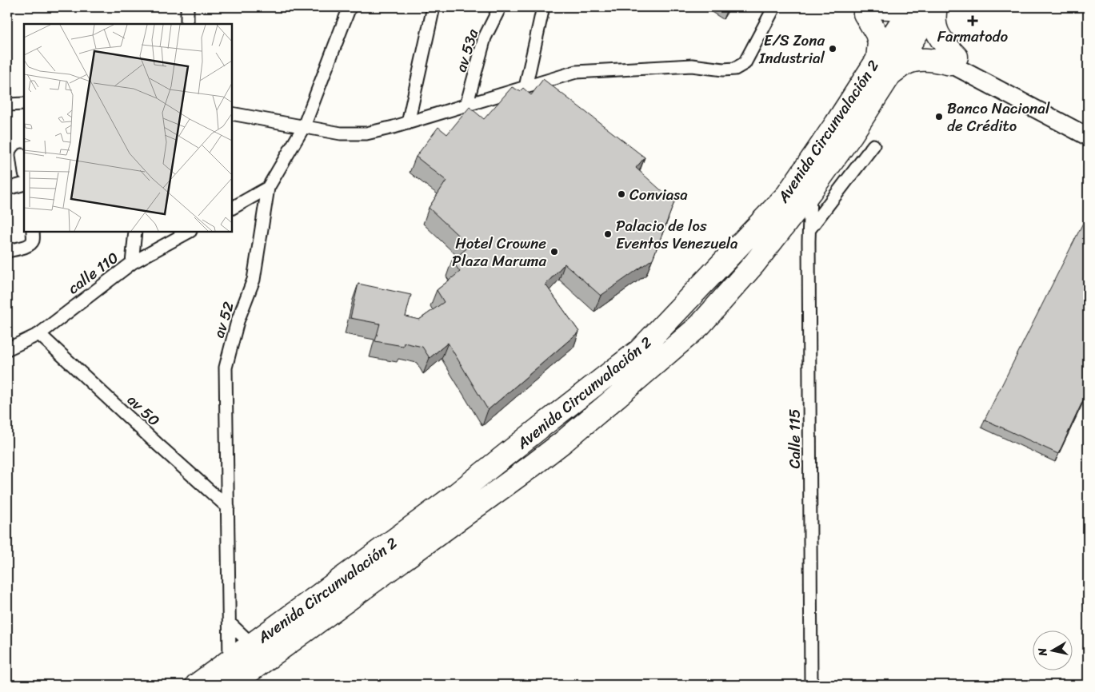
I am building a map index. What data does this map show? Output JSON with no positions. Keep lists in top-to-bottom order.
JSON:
{
  "streets": {
    "highway": ["Avenida Circunvalación 2"],
    "street": [
      "av 53a",
      "calle 110",
      "av 52",
      "av 50",
      "Calle 115"
    ]
  },
  "crossings": [
    ["Avenida Circunvalación 2", "av 52"],
    ["Avenida Circunvalación 2", "Calle 115"],
    ["calle 110", "av 50"],
    ["av 52", "av 50"]
  ],
  "places": {
    "health": ["Farmatodo"],
    "other": [
      "E/S Zona Industrial",
      "Banco Nacional de Crédito",
      "Conviasa",
      "Palacio de los Eventos Venezuela",
      "Hotel Crowne Plaza Maruma"
    ]
  },
  "north": "left"
}
